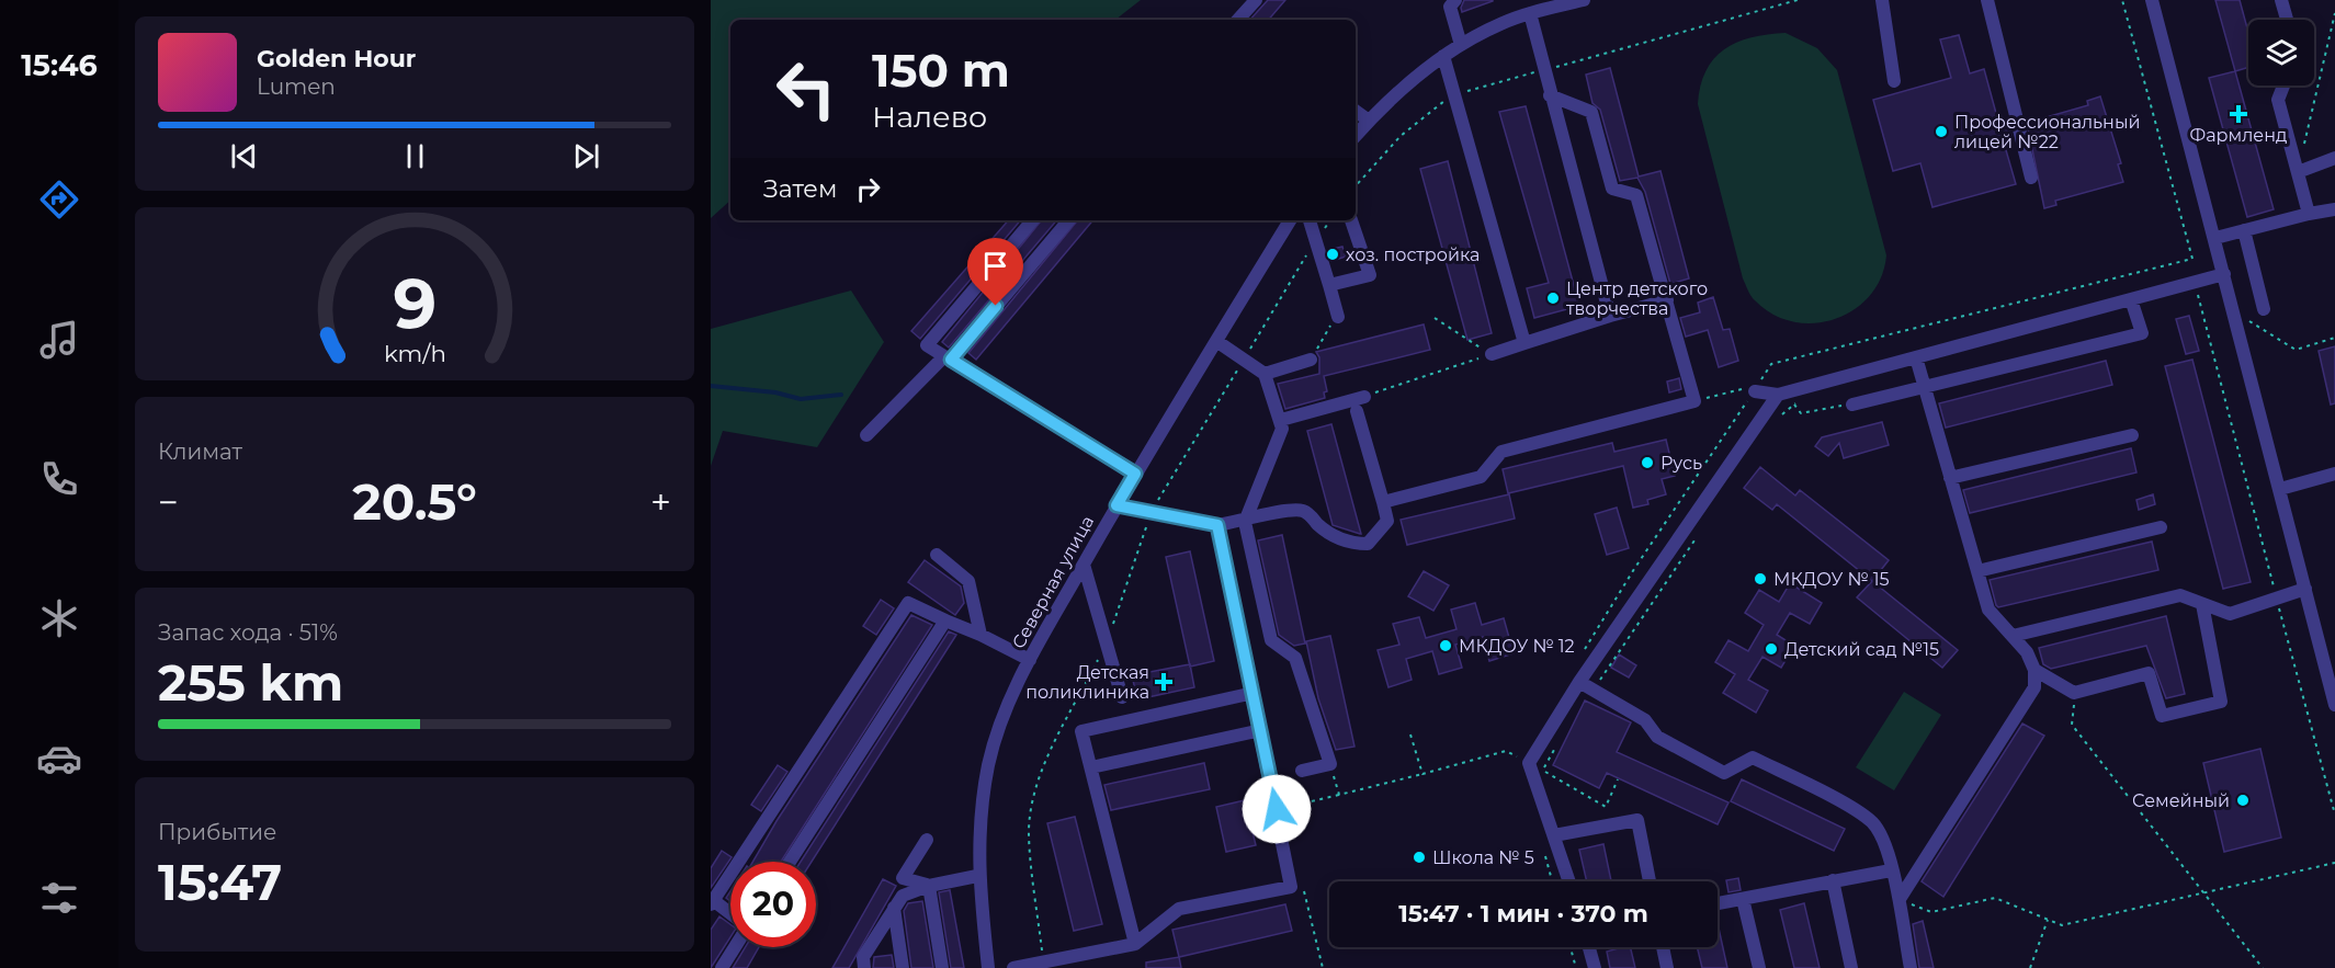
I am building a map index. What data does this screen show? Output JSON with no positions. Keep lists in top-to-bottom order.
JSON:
{
  "streets": {
    "street": ["Северная улица"]
  },
  "places": {
    "health": ["Фармленд", "Детская поликлиника"],
    "other": [
      "Профессиональный лицей №22",
      "хоз. постройка",
      "Центр детского творчества",
      "Русь",
      "МКДОУ № 15",
      "МКДОУ № 12",
      "Детский сад №15",
      "Семейный",
      "Школа № 5"
    ]
  },
  "page": {
    "tabs": "15:46",
    "turn": ["150 m", "Налево"],
    "song": ["Golden Hour", "Lumen"],
    "then": "Затем",
    "tile": [
      "Климат",
      ["Запас хода · 51%", "255 km"],
      ["Прибытие", "15:47"]
    ],
    "heat": ["−", "20.5°", "+"],
    "limit": "20",
    "trip": "15:47 · 1 мин · 370 m",
    "gauge": ["9", "km/h"]
  }
}
